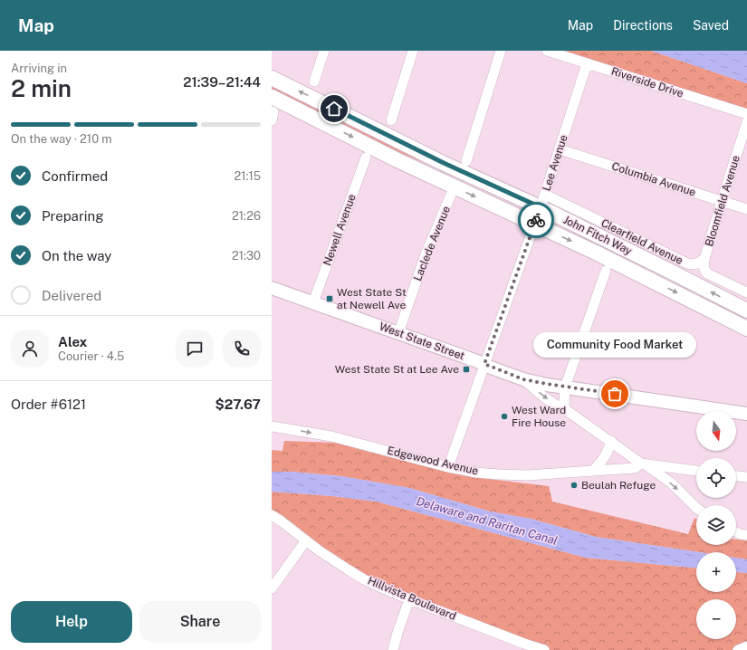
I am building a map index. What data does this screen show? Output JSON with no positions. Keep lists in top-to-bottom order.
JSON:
{
  "streets": {
    "highway": ["John Fitch Way"],
    "main road": ["West State Street"],
    "street": [
      "Riverside Drive",
      "Lee Avenue",
      "Columbia Avenue",
      "Bloomfield Avenue",
      "Newell Avenue",
      "Clearfield Avenue",
      "Laclede Avenue",
      "Edgewood Avenue",
      "Hillvista Boulevard"
    ]
  },
  "crossings": [
    ["Riverside Drive", "Lee Avenue"],
    ["Lee Avenue", "Columbia Avenue"],
    ["Lee Avenue", "John Fitch Way"],
    ["Lee Avenue", "Clearfield Avenue"],
    ["Lee Avenue", "West State Street"],
    ["Lee Avenue", "Edgewood Avenue"],
    ["Columbia Avenue", "Bloomfield Avenue"],
    ["Bloomfield Avenue", "Clearfield Avenue"],
    ["Newell Avenue", "West State Street"],
    ["John Fitch Way", "Clearfield Avenue"],
    ["Laclede Avenue", "West State Street"],
    ["West State Street", "Edgewood Avenue"]
  ],
  "one_way": ["Edgewood Avenue"],
  "water": ["Delaware and Raritan Canal"],
  "places": {
    "transit": ["West State St at Newell Ave", "West State St at Lee Ave"],
    "other": ["Community Food Market", "West Ward Fire House", "Beulah Refuge"]
  },
  "north": "bottom",
  "page": {
    "header": "Map",
    "nav": ["Map", "Directions", "Saved"],
    "heading": ["2 min", "Arriving in", "21:39–21:44"],
    "panel": [
      "Alex",
      "Courier · 4.5",
      "Order #6121",
      "$27.67"
    ],
    "bar": "On the way · 210 m",
    "list": [
      ["Confirmed", "21:15"],
      ["Preparing", "21:26"],
      ["On the way", "21:30"],
      "Delivered"
    ],
    "bubble": "Community Food Market",
    "map_buttons": ["+", "−"],
    "buttons": ["Help", "Share"]
  }
}
